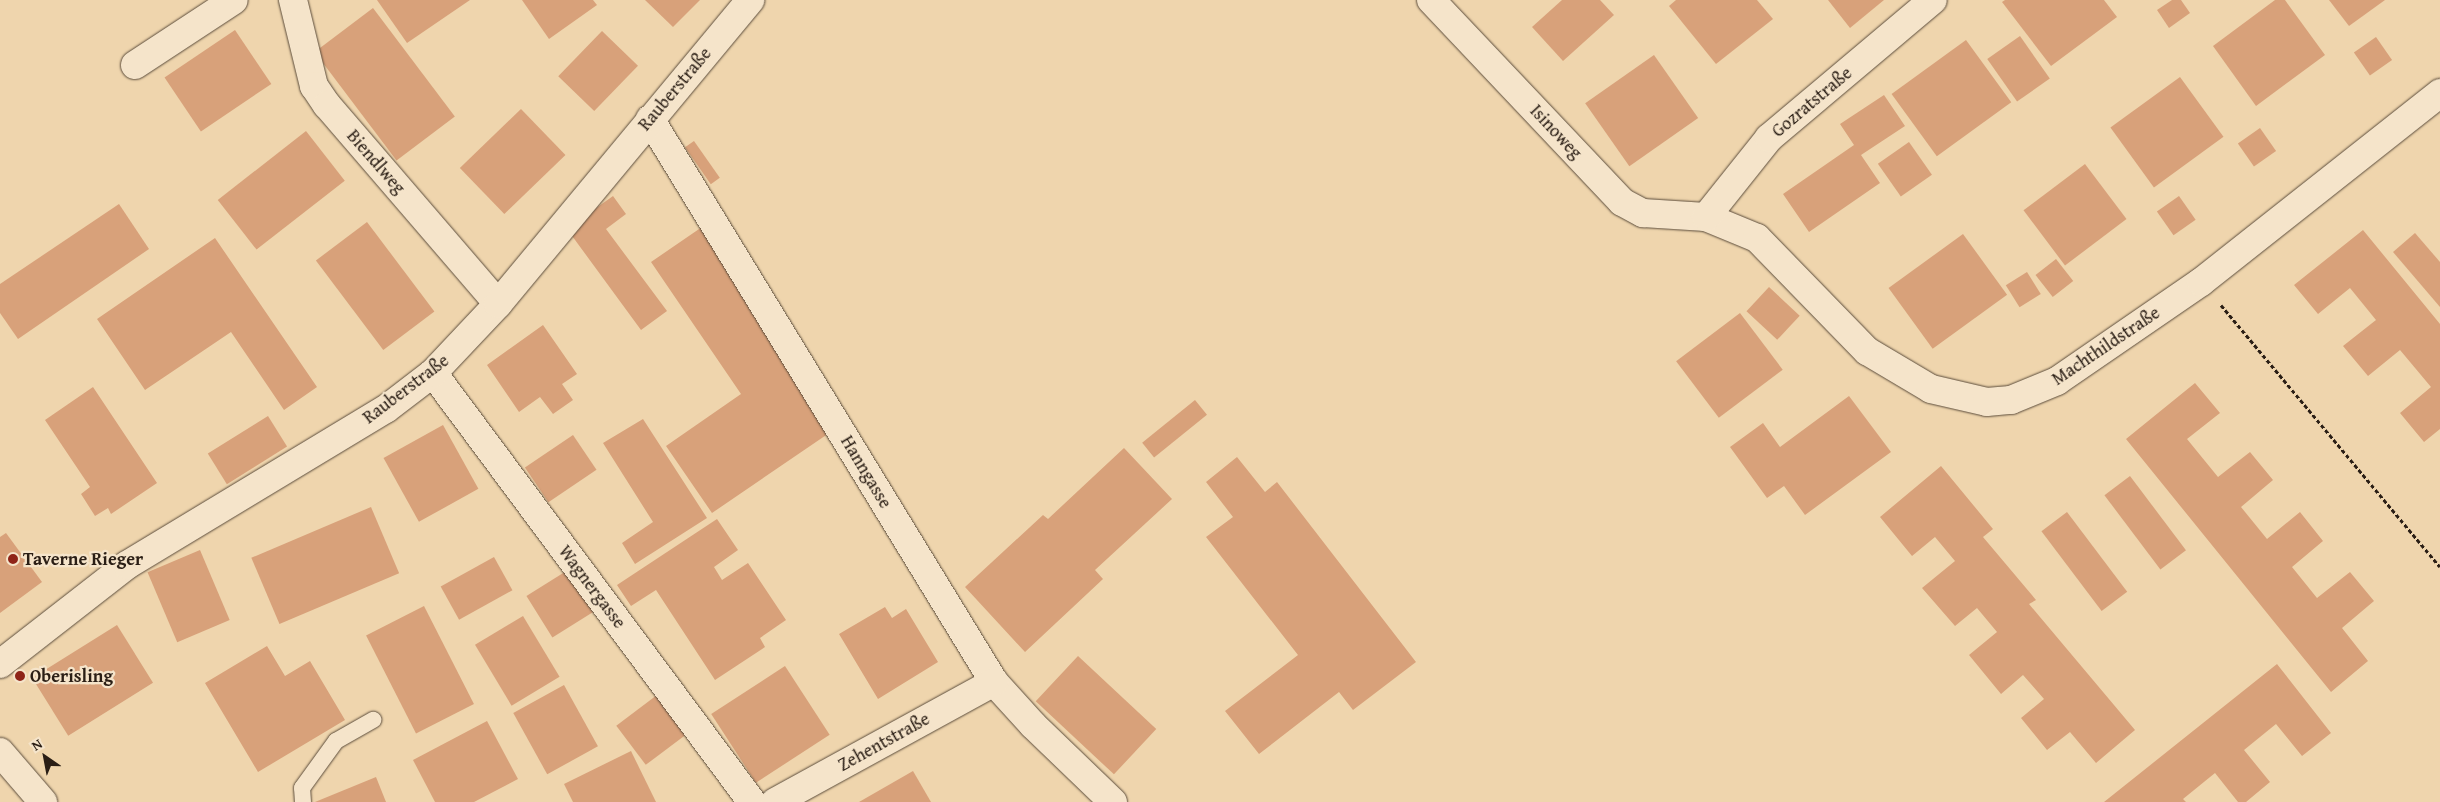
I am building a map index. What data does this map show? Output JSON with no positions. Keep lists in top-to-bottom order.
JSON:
{
  "streets": {
    "street": [
      "Rauberstraße",
      "Gozratstraße",
      "Isinoweg",
      "Biendlweg",
      "Machthildstraße",
      "Hanngasse",
      "Wagnergasse",
      "Zehentstraße"
    ]
  },
  "crossings": [
    ["Rauberstraße", "Biendlweg"],
    ["Rauberstraße", "Hanngasse"],
    ["Rauberstraße", "Wagnergasse"],
    ["Gozratstraße", "Isinoweg"],
    ["Gozratstraße", "Machthildstraße"],
    ["Isinoweg", "Machthildstraße"],
    ["Hanngasse", "Zehentstraße"]
  ],
  "places": ["Taverne Rieger", "Oberisling"],
  "north": "top left"
}
